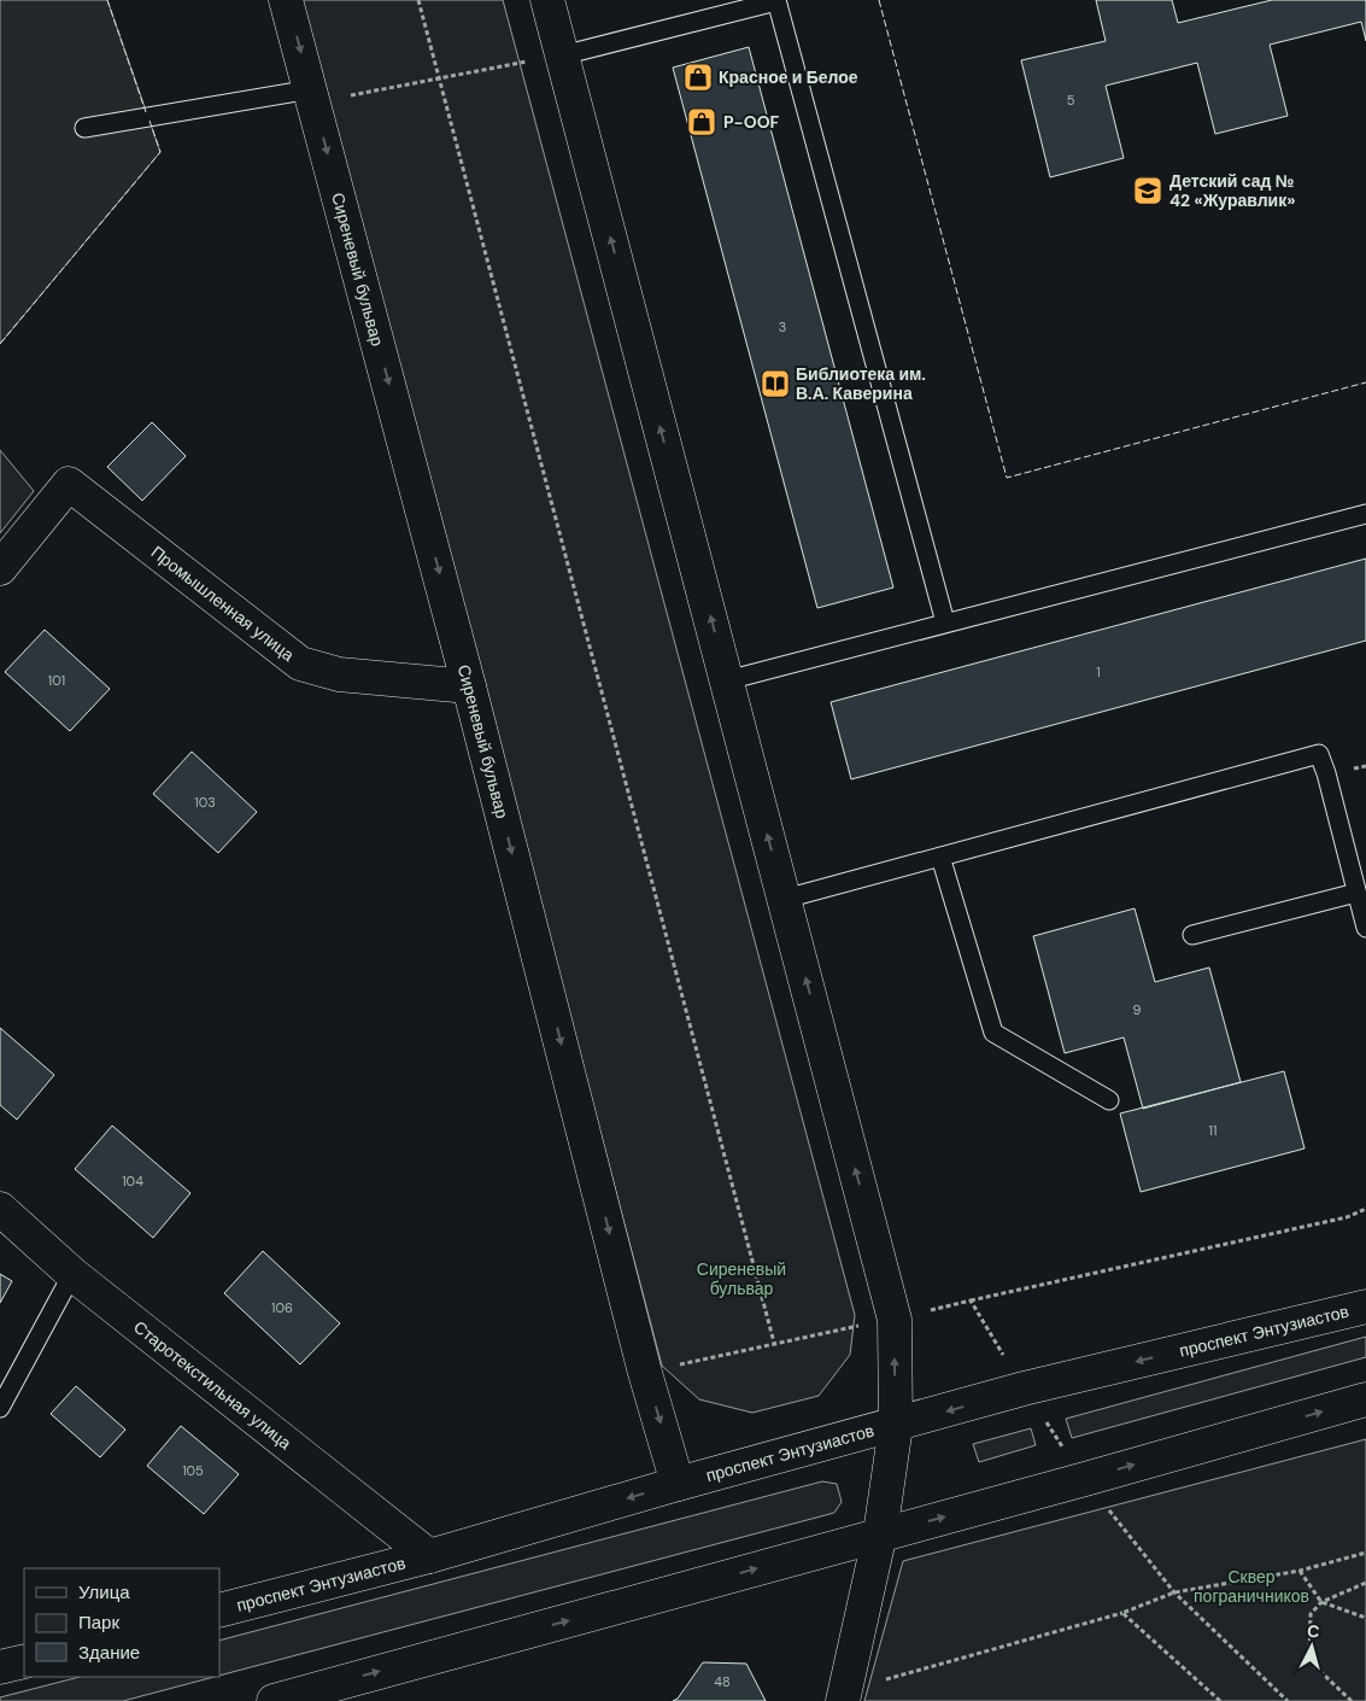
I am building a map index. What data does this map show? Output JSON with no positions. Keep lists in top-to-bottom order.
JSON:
{
  "streets": {
    "street": [
      "Сиреневый бульвар",
      "Промышленная улица",
      "проспект Энтузиастов",
      "Старотекстильная улица"
    ]
  },
  "crossings": [
    ["Сиреневый бульвар", "Промышленная улица"],
    ["Сиреневый бульвар", "проспект Энтузиастов"],
    ["проспект Энтузиастов", "Старотекстильная улица"]
  ],
  "parks": ["Сиреневый бульвар", "Сквер пограничников"],
  "places": {
    "shop": ["Красное и Белое", "P-OOF"],
    "school or university": ["Детский сад № 42 «Журавлик»"],
    "library": ["Библиотека им. В.А. Каверина"]
  },
  "house_numbers": [
    "5",
    "3",
    "1",
    "101",
    "103",
    "9",
    "11",
    "104",
    "106",
    "105",
    "48"
  ],
  "legend": ["Улица", "Парк", "Здание"],
  "north": "top"
}
